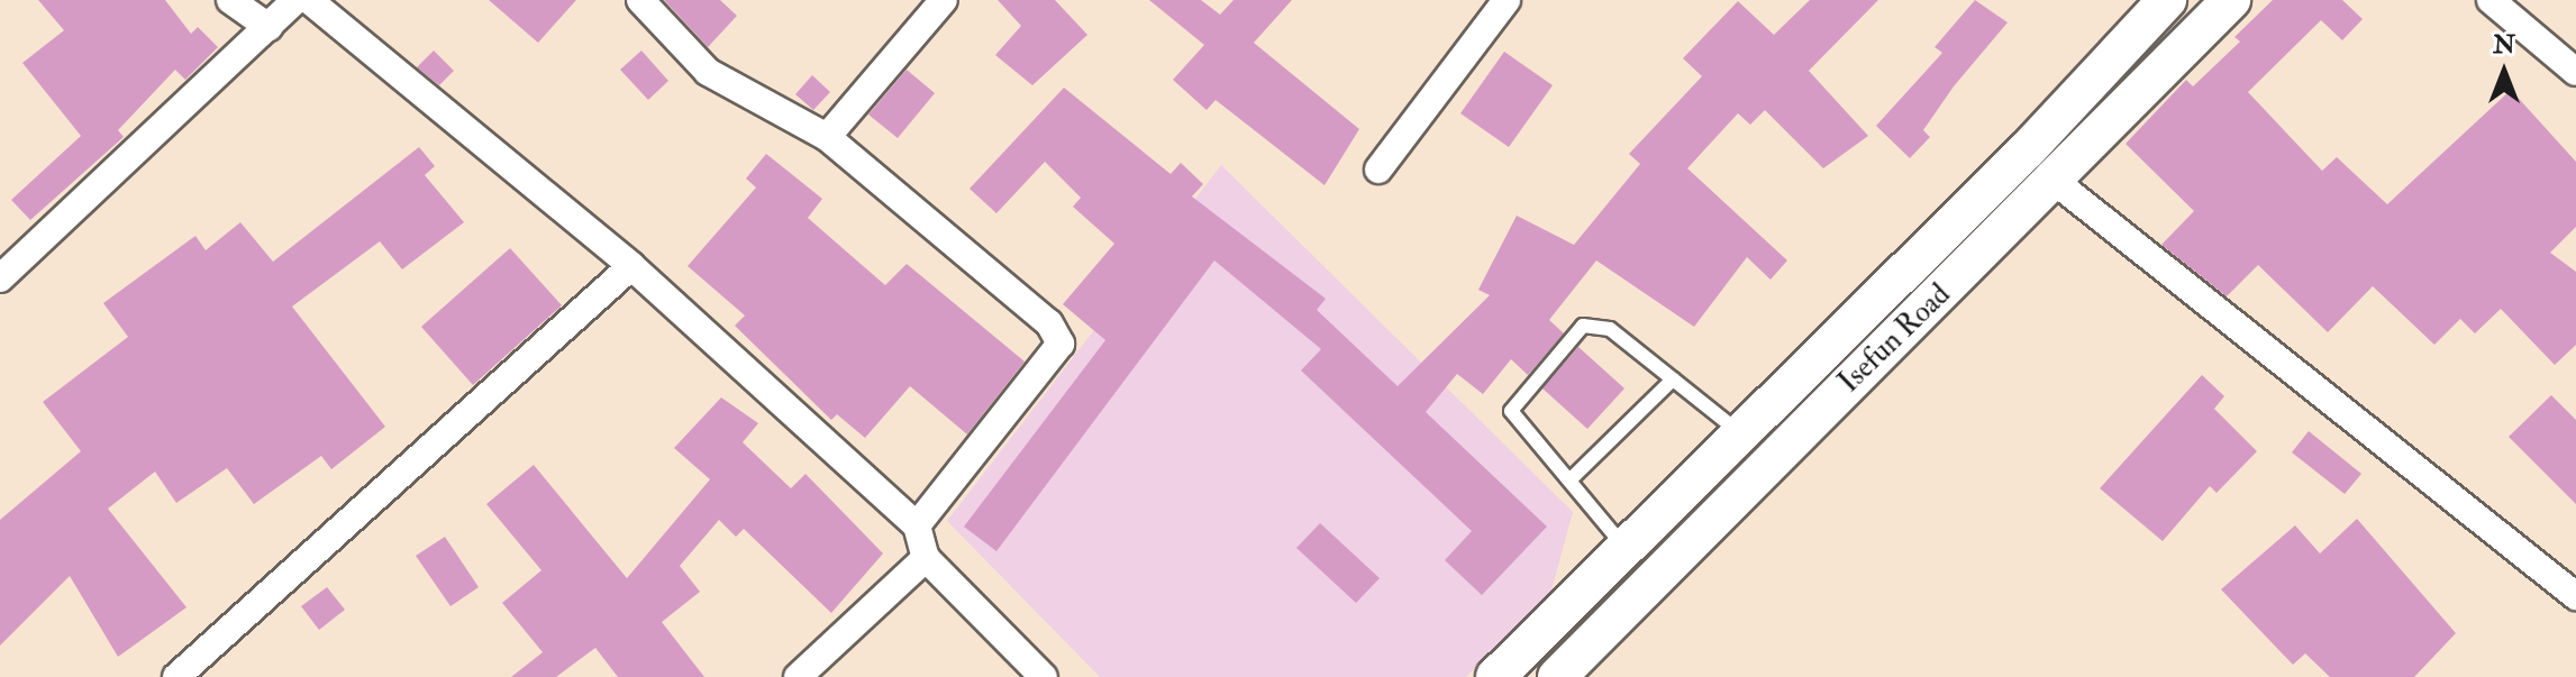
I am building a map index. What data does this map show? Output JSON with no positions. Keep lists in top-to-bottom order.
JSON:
{
  "streets": {
    "street": ["Isefun Road"]
  },
  "north": "top"
}
